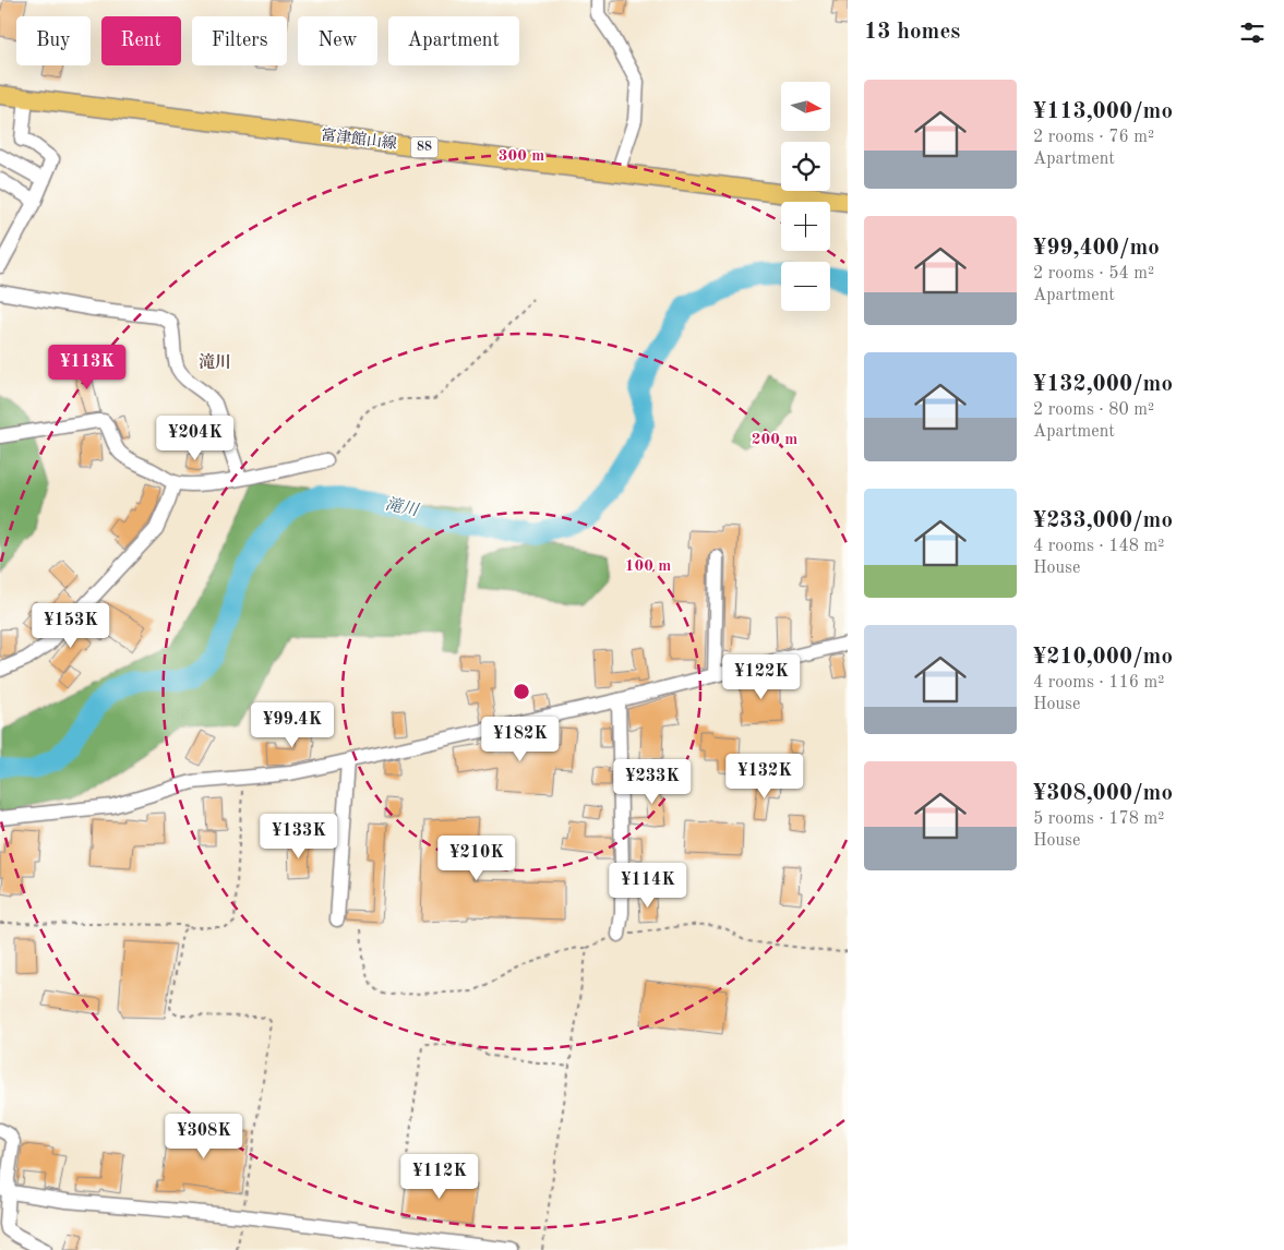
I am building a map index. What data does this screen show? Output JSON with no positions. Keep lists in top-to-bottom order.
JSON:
{
  "streets": {
    "main road": ["富津館山線", "88"]
  },
  "districts": ["滝川"],
  "water": ["滝川"],
  "north": "right",
  "page": {
    "heading": "13 homes",
    "chip": [
      "Buy",
      "Rent",
      "Filters",
      "New",
      "Apartment"
    ],
    "list": [
      {
        "name": "¥113,000/mo",
        "note": "2 rooms · 76 m² · Apartment"
      },
      {
        "name": "¥99,400/mo",
        "note": "2 rooms · 54 m² · Apartment"
      },
      {
        "name": "¥132,000/mo",
        "note": "2 rooms · 80 m² · Apartment"
      },
      {
        "name": "¥233,000/mo",
        "note": "4 rooms · 148 m² · House"
      },
      {
        "name": "¥210,000/mo",
        "note": "4 rooms · 116 m² · House"
      },
      {
        "name": "¥308,000/mo",
        "note": "5 rooms · 178 m² · House"
      }
    ],
    "map_buttons": ["+", "−"],
    "price": [
      "¥113K",
      "¥204K",
      "¥153K",
      "¥122K",
      "¥99.4K",
      "¥182K",
      "¥132K",
      "¥233K",
      "¥133K",
      "¥210K",
      "¥114K",
      "¥308K",
      "¥112K"
    ]
  },
  "rings": ["300 m", "200 m", "100 m"]
}
